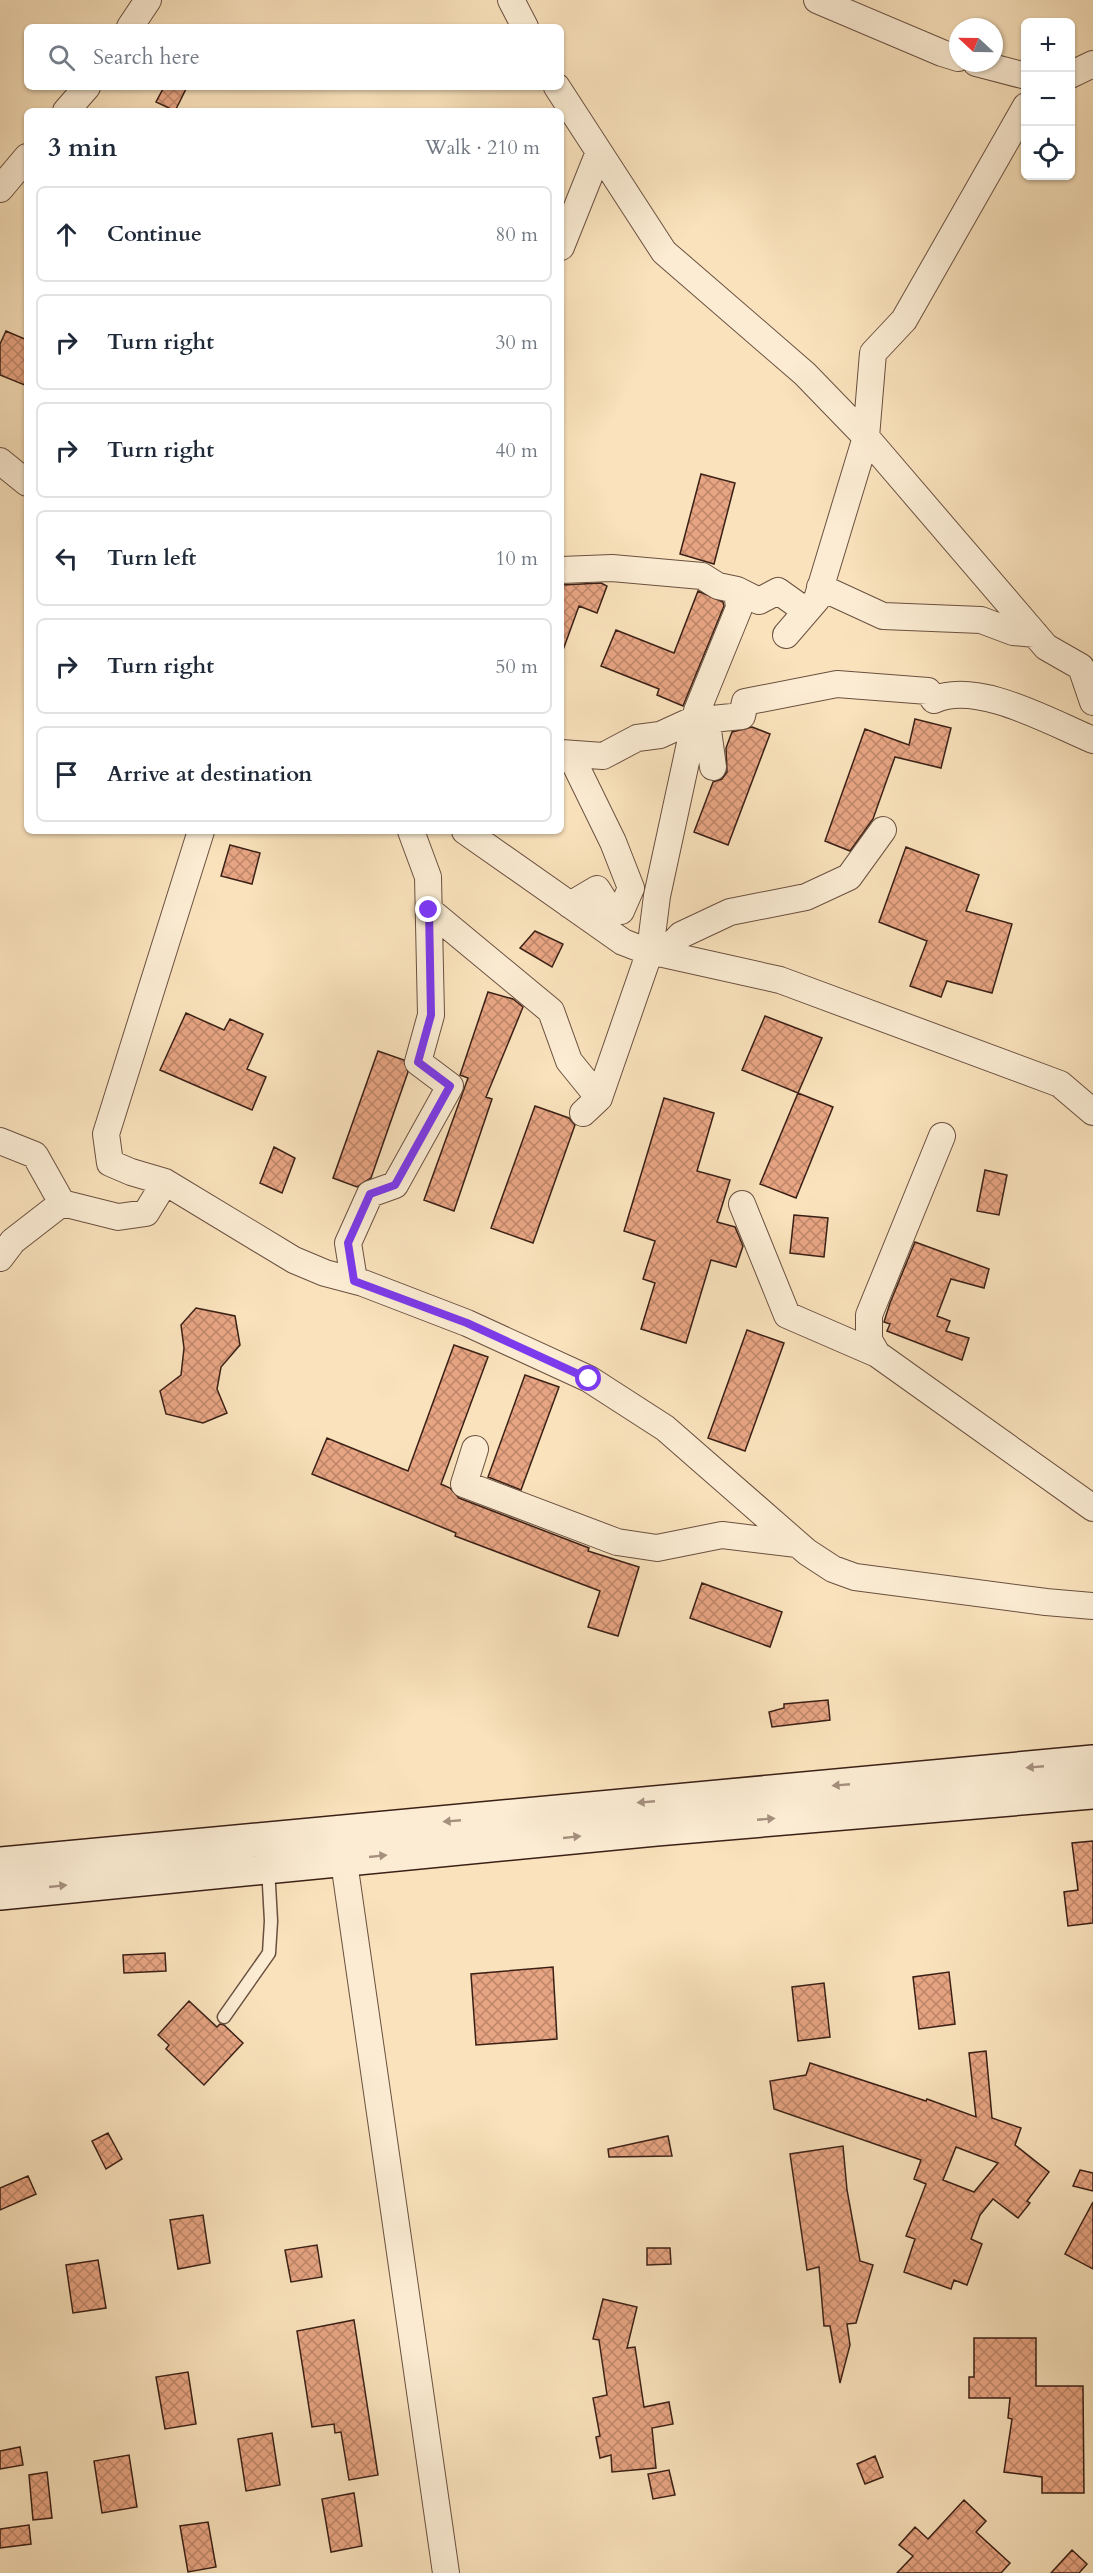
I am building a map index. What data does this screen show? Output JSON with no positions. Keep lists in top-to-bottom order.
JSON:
{
  "north": "left",
  "page": {
    "map_buttons": ["+", "−"],
    "search": "Search here",
    "heading": ["3 min", "Walk · 210 m"],
    "list": [
      ["Continue", "80 m"],
      ["Turn right", "30 m"],
      ["Turn right", "40 m"],
      ["Turn left", "10 m"],
      ["Turn right", "50 m"],
      "Arrive at destination"
    ]
  }
}
